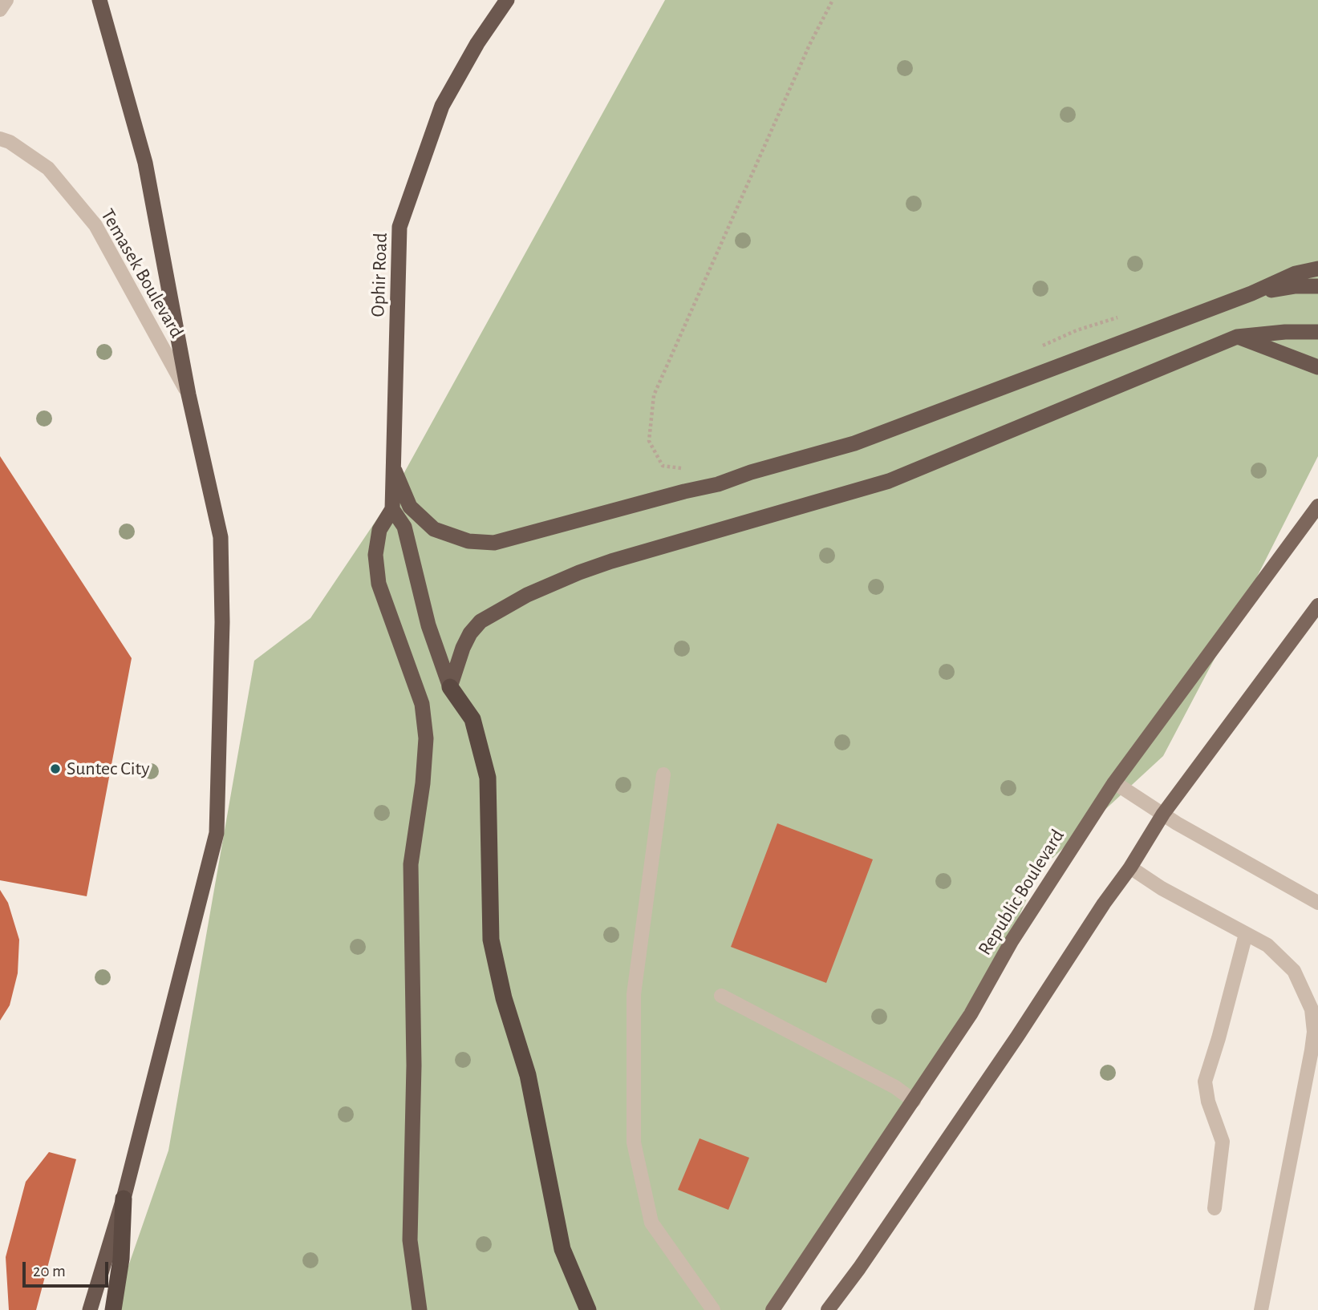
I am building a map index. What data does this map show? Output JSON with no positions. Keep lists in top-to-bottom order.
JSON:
{
  "streets": {
    "highway": ["Ophir Road"],
    "main road": ["Republic Boulevard"],
    "street": ["Temasek Boulevard"]
  },
  "places": ["Suntec City"],
  "scale_bar": "20 m"
}
